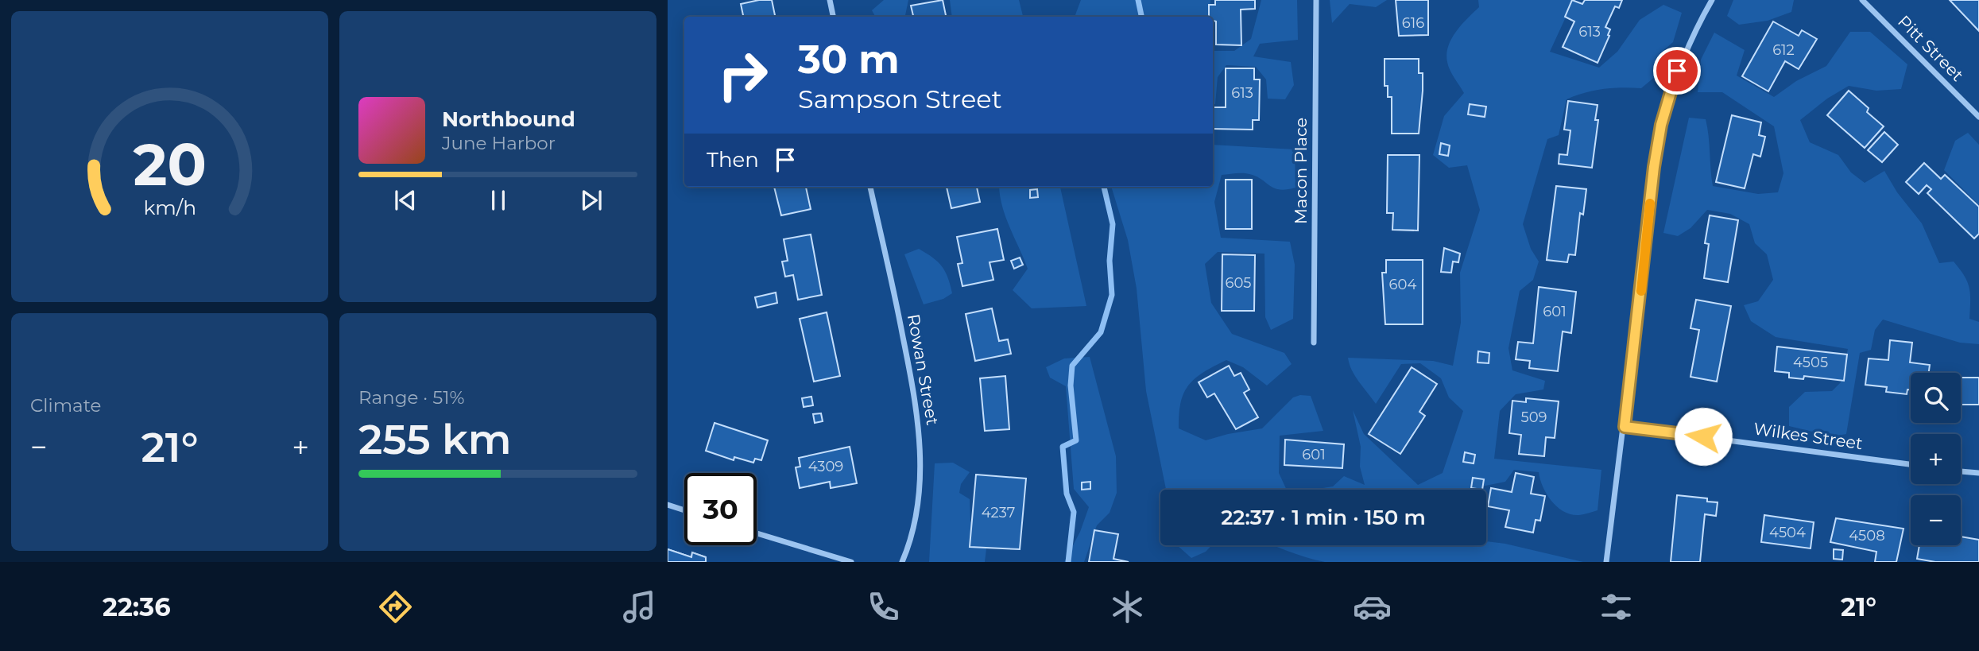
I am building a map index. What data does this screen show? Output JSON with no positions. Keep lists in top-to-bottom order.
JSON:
{
  "streets": {
    "street": [
      "Pitt Street",
      "Macon Place",
      "Rowan Street",
      "Wilkes Street"
    ]
  },
  "house_numbers": [
    "616",
    "613",
    "612",
    "613",
    "605",
    "604",
    "601",
    "4505",
    "509",
    "601",
    "4309",
    "4237",
    "4504",
    "4508"
  ],
  "page": {
    "turn": ["30 m", "Sampson Street"],
    "song": ["Northbound", "June Harbor"],
    "then": "Then",
    "tile": [
      "Climate",
      ["Range · 51%", "255 km"]
    ],
    "map_buttons": ["+", "−"],
    "heat": ["−", "21°", "+"],
    "limit": "30",
    "trip": "22:37 · 1 min · 150 m",
    "tabs": ["22:36", "21°"],
    "gauge": ["20", "km/h"]
  }
}
